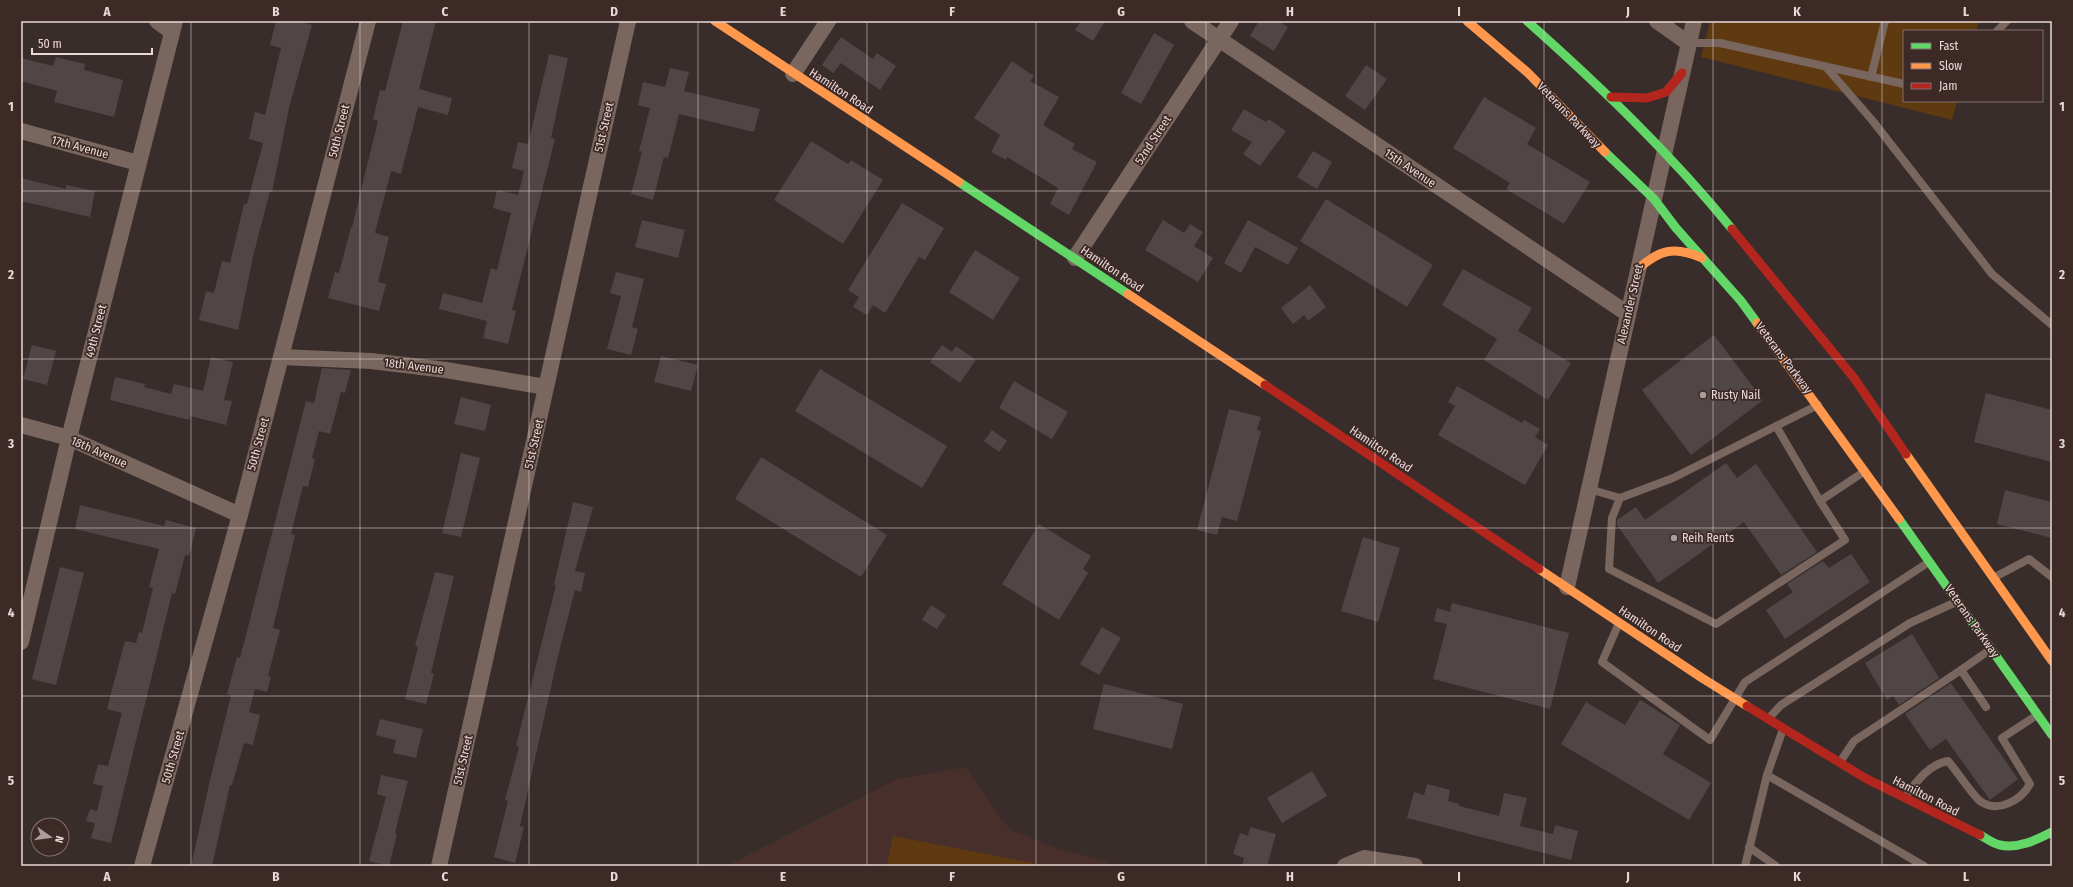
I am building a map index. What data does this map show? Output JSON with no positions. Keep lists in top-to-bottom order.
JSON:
{
  "streets": {
    "main road": ["Hamilton Road", "Veterans Parkway"],
    "street": [
      "51st Street",
      "50th Street",
      "52nd Street",
      "17th Avenue",
      "15th Avenue",
      "Alexander Street",
      "49th Street",
      "18th Avenue"
    ]
  },
  "crossings": [
    ["Hamilton Road", "52nd Street"],
    ["Hamilton Road", "Alexander Street"],
    ["Veterans Parkway", "Alexander Street"],
    ["51st Street", "18th Avenue"],
    ["50th Street", "18th Avenue"],
    ["52nd Street", "15th Avenue"],
    ["17th Avenue", "49th Street"],
    ["15th Avenue", "Alexander Street"],
    ["49th Street", "18th Avenue"]
  ],
  "places": ["Rusty Nail", "Reih Rents"],
  "legend": ["Fast", "Slow", "Jam"],
  "scale_bar": "50 m",
  "north": "right",
  "grid": {
    "columns": [
      "A",
      "B",
      "C",
      "D",
      "E",
      "F",
      "G",
      "H",
      "I",
      "J",
      "K",
      "L"
    ],
    "rows": [
      "1",
      "2",
      "3",
      "4",
      "5"
    ]
  }
}
